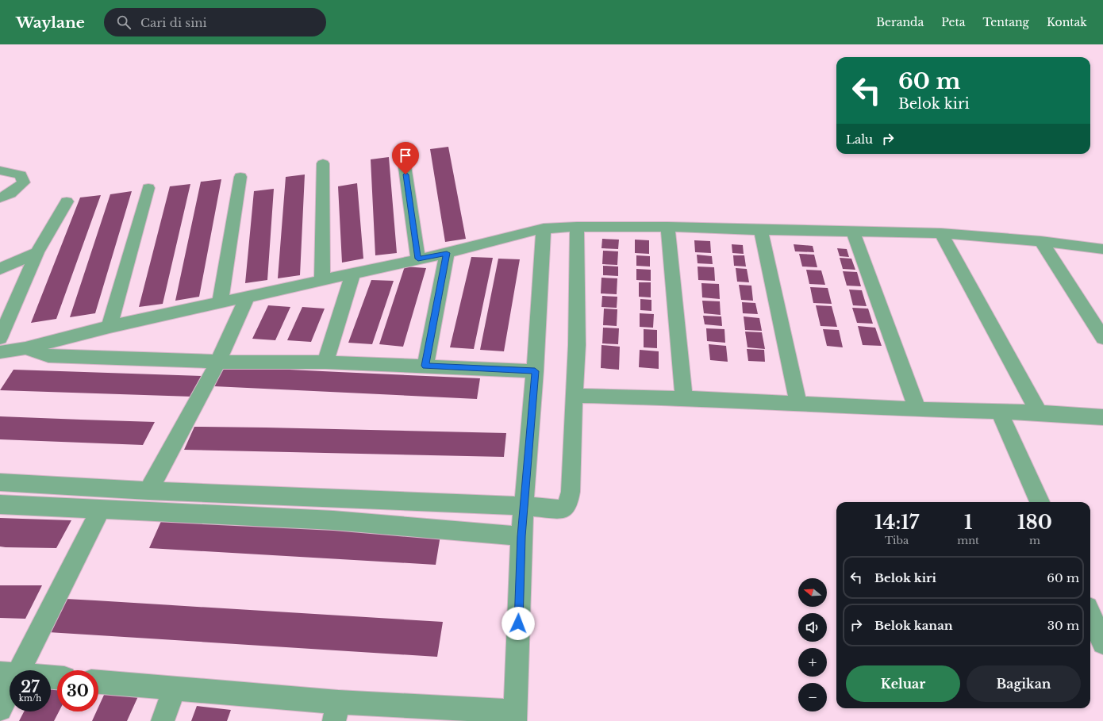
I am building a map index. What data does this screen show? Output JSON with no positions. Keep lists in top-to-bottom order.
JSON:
{
  "north": "left",
  "page": {
    "header": "Waylane",
    "search": "Cari di sini",
    "nav": [
      "Beranda",
      "Peta",
      "Tentang",
      "Kontak"
    ],
    "turn": ["60 m", "Belok kiri"],
    "then": "Lalu",
    "eta": [
      "14:17",
      "Tiba",
      "1",
      "mnt",
      "180",
      "m"
    ],
    "list": [
      {
        "name": "Belok kiri",
        "value": "60 m"
      },
      {
        "name": "Belok kanan",
        "value": "30 m"
      }
    ],
    "map_buttons": ["+", "−"],
    "buttons": ["Keluar", "Bagikan"],
    "speed": "27 km/h",
    "limit": "30"
  }
}
